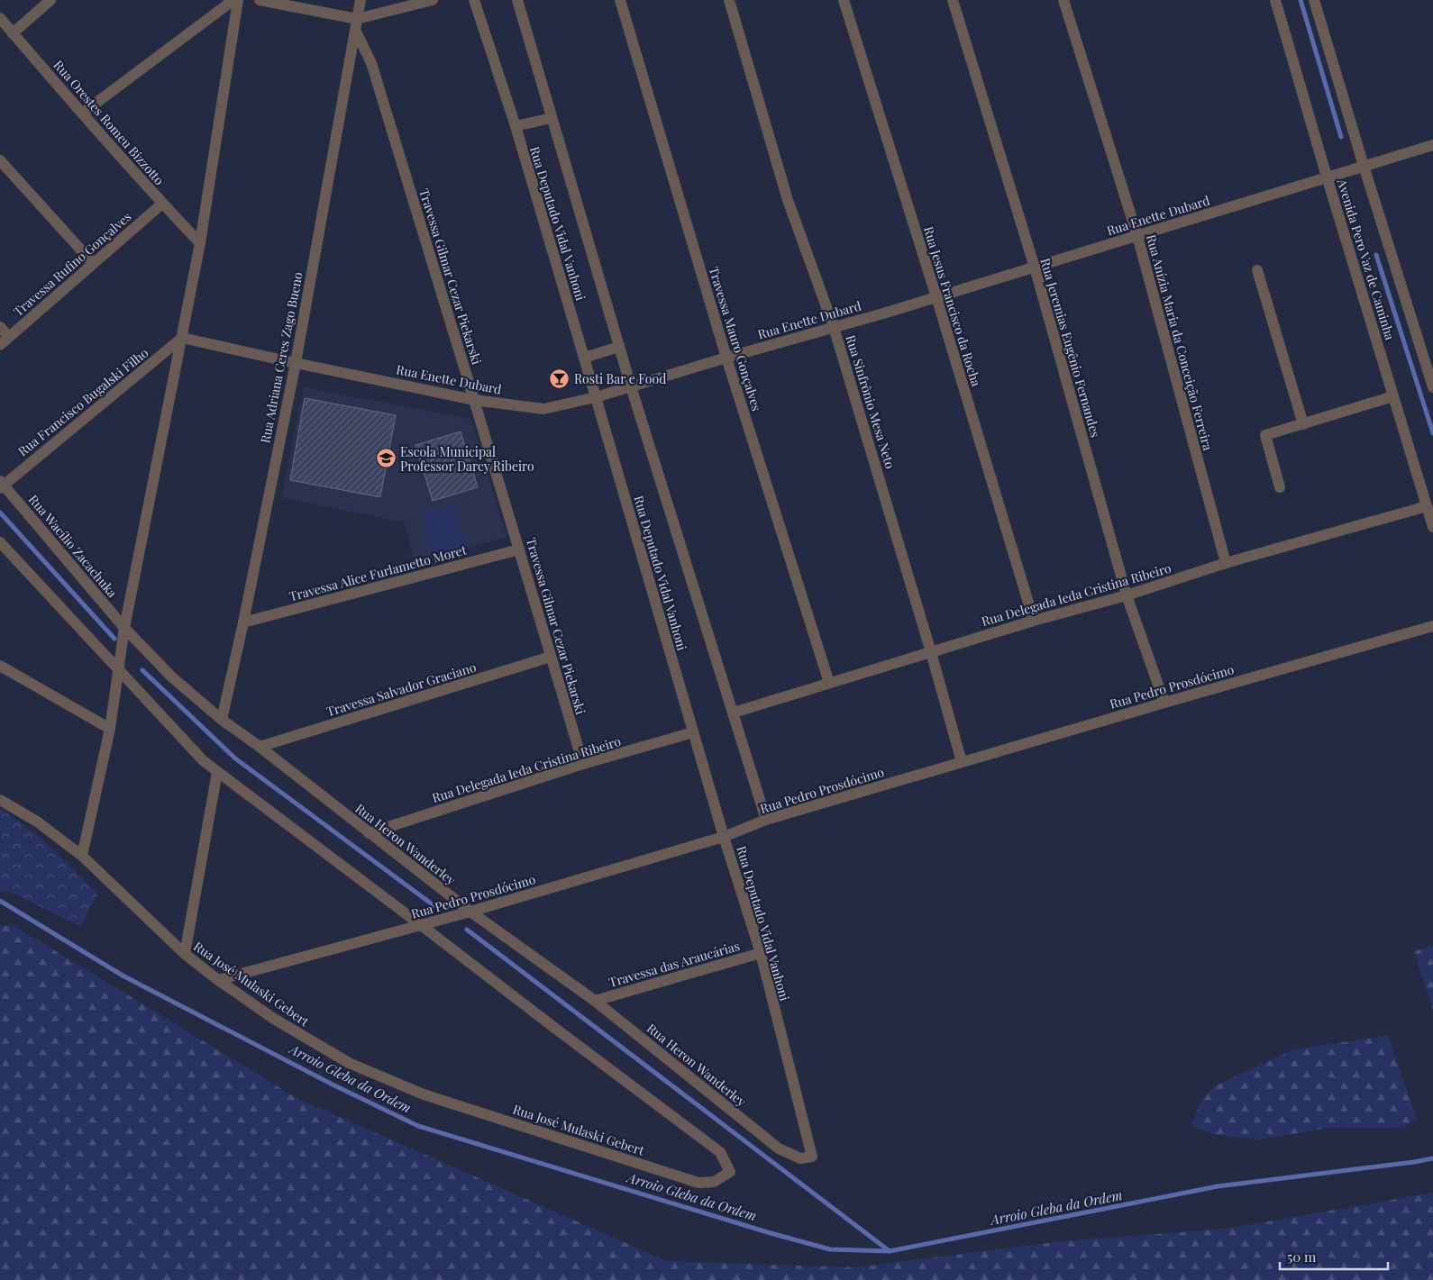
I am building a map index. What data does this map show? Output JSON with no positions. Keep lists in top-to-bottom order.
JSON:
{
  "streets": {
    "street": [
      "Rua Orestes Romeu Bizzotto",
      "Rua Enette Dubard",
      "Rua Deputado Vidal Vanhoni",
      "Avenida Pero Vaz de Caminha",
      "Travessa Rufino Gonçalves",
      "Travessa Gilmar Cezar Piekarski",
      "Rua Jesus Francisco da Rocha",
      "Travessa Mauro Gonçalves",
      "Rua Anízia Maria da Conceição Ferreira",
      "Rua Jeremias Eugênio Fernandes",
      "Rua Adriana Ceres Zago Bueno",
      "Rua Francisco Bugalski Filho",
      "Rua Sinfrônio Mesa Neto",
      "Rua Wacílio Zacachuka",
      "Travessa Alice Furlametto Moret",
      "Rua Delegada Ieda Cristina Ribeiro",
      "Rua Pedro Prosdócimo",
      "Travessa Salvador Graciano",
      "Rua Heron Wanderley",
      "Travessa das Araucárias",
      "Rua José Mulaski Gebert"
    ]
  },
  "crossings": [
    ["Rua Orestes Romeu Bizzotto", "Travessa Rufino Gonçalves"],
    ["Rua Enette Dubard", "Rua Deputado Vidal Vanhoni"],
    ["Rua Enette Dubard", "Avenida Pero Vaz de Caminha"],
    ["Rua Enette Dubard", "Travessa Gilmar Cezar Piekarski"],
    ["Rua Enette Dubard", "Rua Jesus Francisco da Rocha"],
    ["Rua Enette Dubard", "Travessa Mauro Gonçalves"],
    ["Rua Enette Dubard", "Rua Anízia Maria da Conceição Ferreira"],
    ["Rua Enette Dubard", "Rua Jeremias Eugênio Fernandes"],
    ["Rua Enette Dubard", "Rua Adriana Ceres Zago Bueno"],
    ["Rua Enette Dubard", "Rua Francisco Bugalski Filho"],
    ["Rua Enette Dubard", "Rua Sinfrônio Mesa Neto"],
    ["Rua Deputado Vidal Vanhoni", "Rua Delegada Ieda Cristina Ribeiro"],
    ["Rua Deputado Vidal Vanhoni", "Rua Pedro Prosdócimo"],
    ["Rua Deputado Vidal Vanhoni", "Rua Heron Wanderley"],
    ["Rua Deputado Vidal Vanhoni", "Travessa das Araucárias"],
    ["Avenida Pero Vaz de Caminha", "Rua Delegada Ieda Cristina Ribeiro"],
    ["Travessa Gilmar Cezar Piekarski", "Rua Adriana Ceres Zago Bueno"],
    ["Travessa Gilmar Cezar Piekarski", "Travessa Alice Furlametto Moret"],
    ["Travessa Gilmar Cezar Piekarski", "Rua Delegada Ieda Cristina Ribeiro"],
    ["Travessa Gilmar Cezar Piekarski", "Travessa Salvador Graciano"],
    ["Rua Jesus Francisco da Rocha", "Rua Delegada Ieda Cristina Ribeiro"],
    ["Travessa Mauro Gonçalves", "Rua Delegada Ieda Cristina Ribeiro"],
    ["Rua Anízia Maria da Conceição Ferreira", "Rua Delegada Ieda Cristina Ribeiro"],
    ["Rua Jeremias Eugênio Fernandes", "Rua Delegada Ieda Cristina Ribeiro"],
    ["Rua Jeremias Eugênio Fernandes", "Rua Pedro Prosdócimo"],
    ["Rua Adriana Ceres Zago Bueno", "Travessa Alice Furlametto Moret"],
    ["Rua Adriana Ceres Zago Bueno", "Rua Heron Wanderley"],
    ["Rua Francisco Bugalski Filho", "Rua Wacílio Zacachuka"],
    ["Rua Sinfrônio Mesa Neto", "Rua Delegada Ieda Cristina Ribeiro"],
    ["Rua Sinfrônio Mesa Neto", "Rua Pedro Prosdócimo"],
    ["Rua Wacílio Zacachuka", "Rua Heron Wanderley"],
    ["Rua Delegada Ieda Cristina Ribeiro", "Rua Heron Wanderley"],
    ["Rua Pedro Prosdócimo", "Rua Heron Wanderley"],
    ["Rua Pedro Prosdócimo", "Rua José Mulaski Gebert"],
    ["Travessa Salvador Graciano", "Rua Heron Wanderley"],
    ["Rua Heron Wanderley", "Travessa das Araucárias"]
  ],
  "water": ["Arroio Gleba da Ordem"],
  "places": {
    "bar": ["Rosti Bar e Food"],
    "school or university": ["Escola Municipal Professor Darcy Ribeiro"]
  },
  "scale_bar": "50 m"
}
